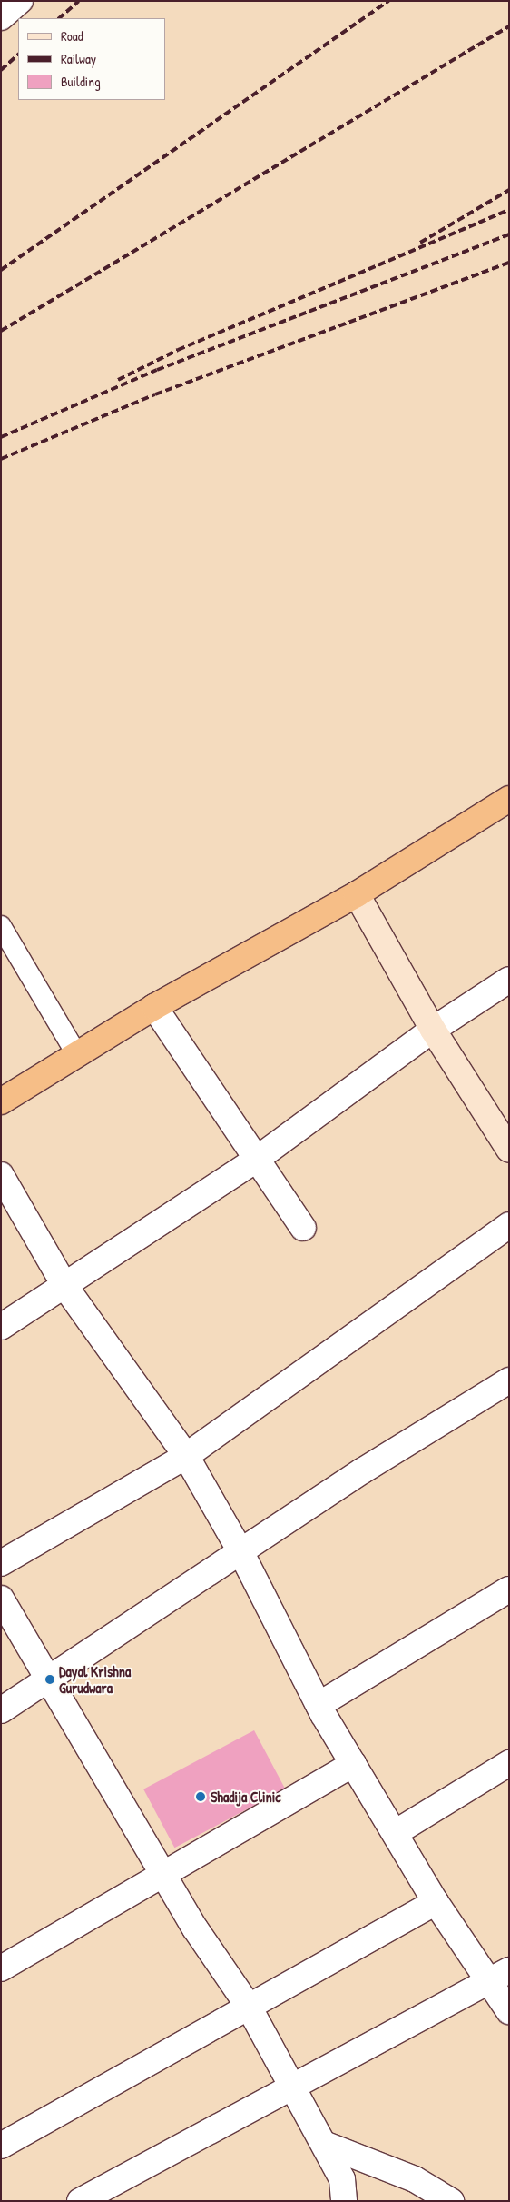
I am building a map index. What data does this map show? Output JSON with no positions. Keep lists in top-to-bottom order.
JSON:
{
  "places": ["Dayal Krishna Gurudwara", "Shadija Clinic"],
  "legend": ["Road", "Railway", "Building"]
}
